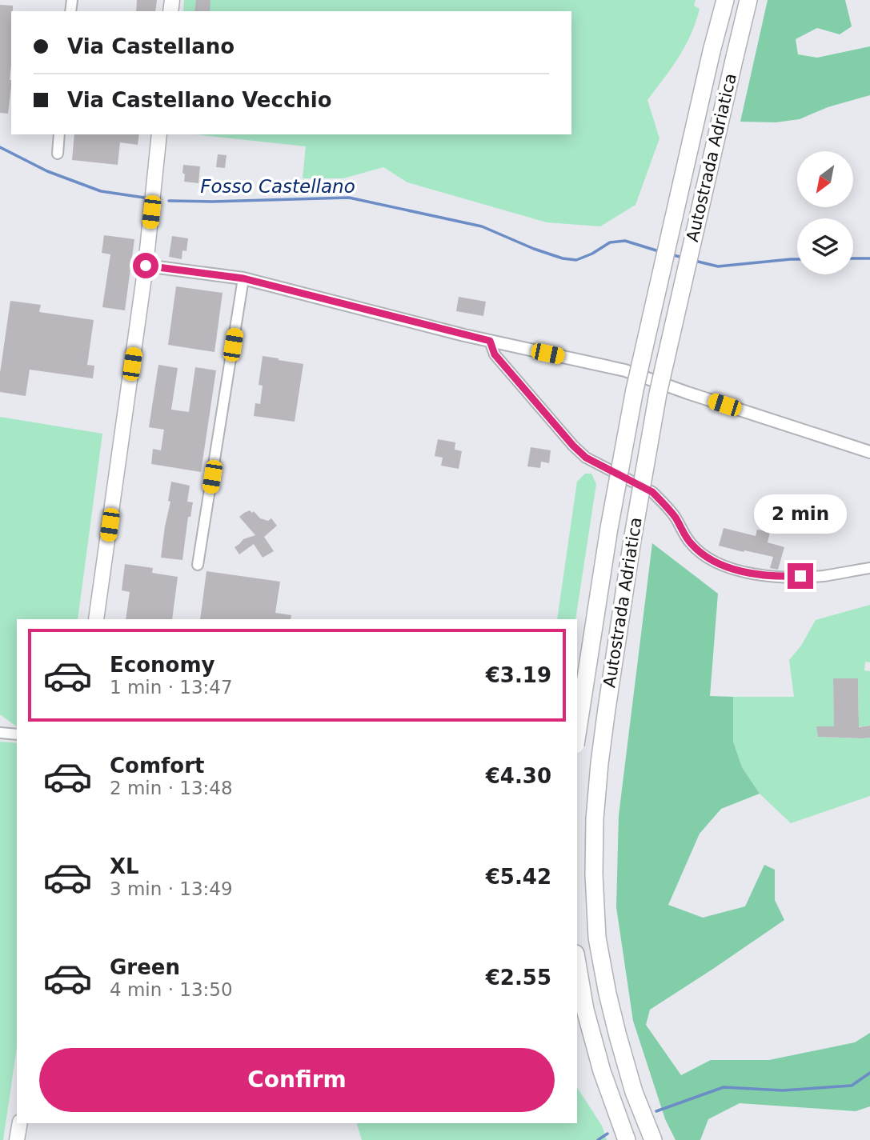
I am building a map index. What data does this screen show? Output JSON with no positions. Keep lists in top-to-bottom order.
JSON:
{
  "streets": {
    "highway": ["Autostrada Adriatica"]
  },
  "water": ["Fosso Castellano"],
  "north": "bottom left",
  "page": {
    "banner": ["Via Castellano", "Via Castellano Vecchio"],
    "bubble": "2 min",
    "list": [
      {
        "name": "Economy",
        "note": "1 min · 13:47",
        "value": "€3.19"
      },
      {
        "name": "Comfort",
        "note": "2 min · 13:48",
        "value": "€4.30"
      },
      {
        "name": "XL",
        "note": "3 min · 13:49",
        "value": "€5.42"
      },
      {
        "name": "Green",
        "note": "4 min · 13:50",
        "value": "€2.55"
      }
    ],
    "buttons": "Confirm"
  }
}
